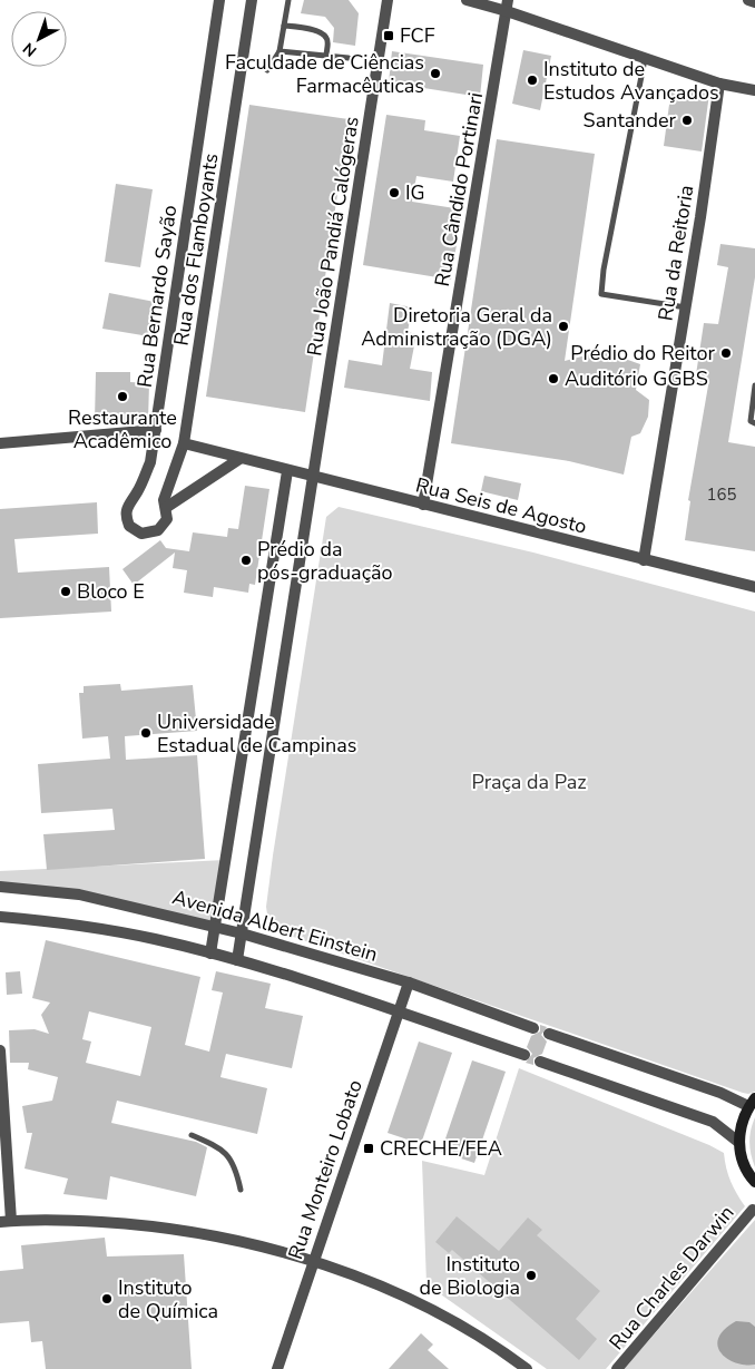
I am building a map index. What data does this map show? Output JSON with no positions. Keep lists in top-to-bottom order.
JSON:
{
  "streets": {
    "street": [
      "Rua Cândido Portinari",
      "Rua João Pandiá Calógeras",
      "Rua dos Flamboyants",
      "Rua da Reitoria",
      "Rua Bernardo Sayão",
      "Rua Seis de Agosto",
      "Avenida Albert Einstein",
      "Rua Monteiro Lobato",
      "Rua Charles Darwin"
    ]
  },
  "crossings": [
    ["Rua Cândido Portinari", "Rua Seis de Agosto"],
    ["Rua João Pandiá Calógeras", "Rua Seis de Agosto"],
    ["Rua João Pandiá Calógeras", "Avenida Albert Einstein"],
    ["Rua dos Flamboyants", "Rua Bernardo Sayão"],
    ["Rua dos Flamboyants", "Rua Seis de Agosto"],
    ["Rua da Reitoria", "Rua Seis de Agosto"],
    ["Avenida Albert Einstein", "Rua Monteiro Lobato"]
  ],
  "parks": ["Praça da Paz"],
  "places": {
    "transit": ["FCF", "CRECHE/FEA"],
    "other": [
      "Faculdade de Ciências Farmacêuticas",
      "Instituto de Estudos Avançados",
      "Santander",
      "IG",
      "Diretoria Geral da Administração (DGA)",
      "Prédio do Reitor",
      "Auditório GGBS",
      "Restaurante Acadêmico",
      "Prédio da pós-graduação",
      "Bloco E",
      "Universidade Estadual de Campinas",
      "Instituto de Biologia",
      "Instituto de Química"
    ]
  },
  "house_numbers": ["165"],
  "north": "bottom left"
}
